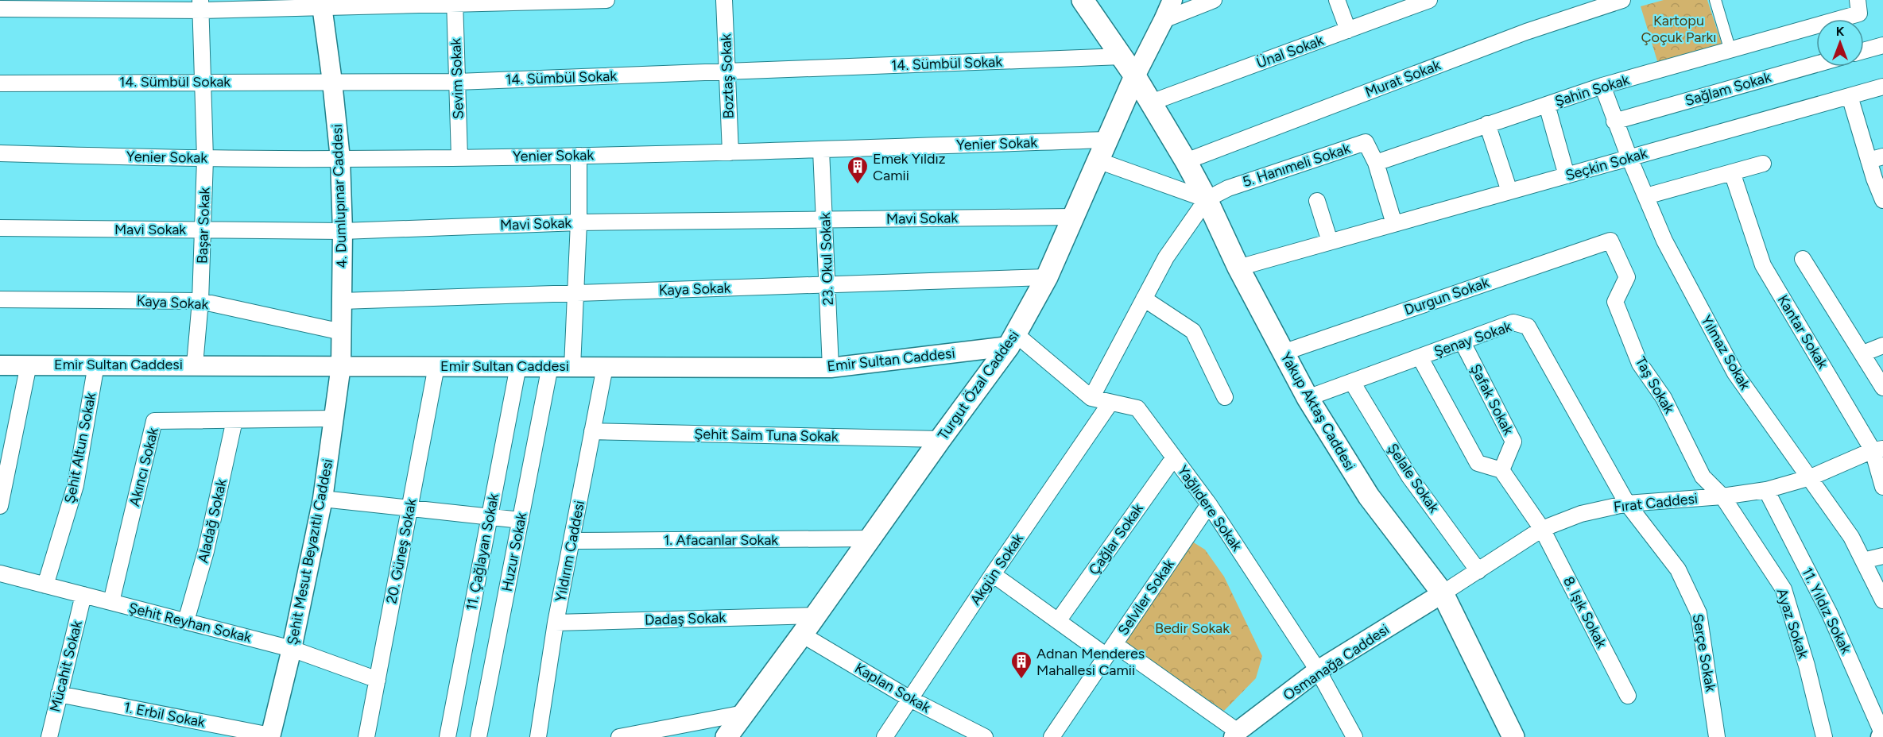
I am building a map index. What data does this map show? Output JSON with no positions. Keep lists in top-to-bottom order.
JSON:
{
  "streets": {
    "main road": ["Turgut Özal Caddesi", "Yakup Aktaş Caddesi"],
    "street": [
      "Ünal Sokak",
      "14. Sümbül Sokak",
      "Boztaş Sokak",
      "Sevim Sokak",
      "Murat Sokak",
      "Sağlam Sokak",
      "Şahin Sokak",
      "Yenier Sokak",
      "Seçkin Sokak",
      "5. Hanımeli Sokak",
      "4. Dumlupınar Caddesi",
      "Mavi Sokak",
      "Başar Sokak",
      "23. Okul Sokak",
      "Kaya Sokak",
      "Durgun Sokak",
      "Kantar Sokak",
      "Şenay Sokak",
      "Yılmaz Sokak",
      "Emir Sultan Caddesi",
      "Taş Sokak",
      "Şafak Sokak",
      "Şehit Saim Tuna Sokak",
      "Şehit Altun Sokak",
      "Akıncı Sokak",
      "Şelale Sokak",
      "Fırat Caddesi",
      "Yağlıdere Sokak",
      "Aladağ Sokak",
      "Çağlar Sokak",
      "1. Afacanlar Sokak",
      "20. Güneş Sokak",
      "Yıldırım Caddesi",
      "Şehit Mesut Beyazıtlı Caddesi",
      "11. Çağlayan Sokak",
      "Huzur Sokak",
      "Akgün Sokak",
      "Selviler Sokak",
      "11. Yıldız Sokak",
      "8. Işık Sokak",
      "Dadaş Sokak",
      "Şehit Reyhan Sokak",
      "Ayaz Sokak",
      "Serçe Sokak",
      "Osmanağa Caddesi",
      "Mücahit Sokak",
      "Kaplan Sokak",
      "1. Erbil Sokak"
    ]
  },
  "crossings": [
    ["Ünal Sokak", "Yakup Aktaş Caddesi"],
    ["14. Sümbül Sokak", "Boztaş Sokak"],
    ["14. Sümbül Sokak", "Sevim Sokak"],
    ["14. Sümbül Sokak", "4. Dumlupınar Caddesi"],
    ["14. Sümbül Sokak", "Başar Sokak"],
    ["14. Sümbül Sokak", "Yakup Aktaş Caddesi"],
    ["Boztaş Sokak", "Yenier Sokak"],
    ["Sevim Sokak", "Yenier Sokak"],
    ["Murat Sokak", "Yakup Aktaş Caddesi"],
    ["Sağlam Sokak", "Yılmaz Sokak"],
    ["Şahin Sokak", "5. Hanımeli Sokak"],
    ["Şahin Sokak", "Yılmaz Sokak"],
    ["Yenier Sokak", "4. Dumlupınar Caddesi"],
    ["Yenier Sokak", "Başar Sokak"],
    ["Yenier Sokak", "23. Okul Sokak"],
    ["Yenier Sokak", "Turgut Özal Caddesi"],
    ["Seçkin Sokak", "Yılmaz Sokak"],
    ["Seçkin Sokak", "Yakup Aktaş Caddesi"],
    ["5. Hanımeli Sokak", "Yakup Aktaş Caddesi"],
    ["4. Dumlupınar Caddesi", "Mavi Sokak"],
    ["4. Dumlupınar Caddesi", "Kaya Sokak"],
    ["4. Dumlupınar Caddesi", "Emir Sultan Caddesi"],
    ["4. Dumlupınar Caddesi", "Şehit Mesut Beyazıtlı Caddesi"],
    ["Mavi Sokak", "Başar Sokak"],
    ["Mavi Sokak", "23. Okul Sokak"],
    ["Mavi Sokak", "Turgut Özal Caddesi"],
    ["Başar Sokak", "Kaya Sokak"],
    ["Başar Sokak", "Emir Sultan Caddesi"],
    ["23. Okul Sokak", "Kaya Sokak"],
    ["23. Okul Sokak", "Emir Sultan Caddesi"],
    ["Kaya Sokak", "Turgut Özal Caddesi"],
    ["Durgun Sokak", "Taş Sokak"],
    ["Durgun Sokak", "Yakup Aktaş Caddesi"],
    ["Kantar Sokak", "Fırat Caddesi"],
    ["Şenay Sokak", "Şafak Sokak"],
    ["Şenay Sokak", "Yakup Aktaş Caddesi"],
    ["Şenay Sokak", "Şelale Sokak"],
    ["Şenay Sokak", "Fırat Caddesi"],
    ["Şenay Sokak", "Serçe Sokak"],
    ["Yılmaz Sokak", "Fırat Caddesi"],
    ["Emir Sultan Caddesi", "Turgut Özal Caddesi"],
    ["Emir Sultan Caddesi", "Şehit Altun Sokak"],
    ["Emir Sultan Caddesi", "Yağlıdere Sokak"],
    ["Emir Sultan Caddesi", "20. Güneş Sokak"],
    ["Emir Sultan Caddesi", "Yıldırım Caddesi"],
    ["Emir Sultan Caddesi", "Şehit Mesut Beyazıtlı Caddesi"],
    ["Emir Sultan Caddesi", "11. Çağlayan Sokak"],
    ["Emir Sultan Caddesi", "Huzur Sokak"],
    ["Turgut Özal Caddesi", "Yakup Aktaş Caddesi"],
    ["Turgut Özal Caddesi", "Şehit Saim Tuna Sokak"],
    ["Turgut Özal Caddesi", "Yağlıdere Sokak"],
    ["Turgut Özal Caddesi", "1. Afacanlar Sokak"],
    ["Turgut Özal Caddesi", "Dadaş Sokak"],
    ["Turgut Özal Caddesi", "Kaplan Sokak"],
    ["Taş Sokak", "Fırat Caddesi"],
    ["Taş Sokak", "Ayaz Sokak"],
    ["Yakup Aktaş Caddesi", "Fırat Caddesi"],
    ["Yakup Aktaş Caddesi", "Osmanağa Caddesi"],
    ["Şehit Saim Tuna Sokak", "Yıldırım Caddesi"],
    ["Şehit Altun Sokak", "Şehit Reyhan Sokak"],
    ["Akıncı Sokak", "Aladağ Sokak"],
    ["Akıncı Sokak", "Şehit Mesut Beyazıtlı Caddesi"],
    ["Akıncı Sokak", "Şehit Reyhan Sokak"],
    ["Şelale Sokak", "Fırat Caddesi"],
    ["Fırat Caddesi", "11. Yıldız Sokak"],
    ["Fırat Caddesi", "8. Işık Sokak"],
    ["Fırat Caddesi", "Ayaz Sokak"],
    ["Fırat Caddesi", "Serçe Sokak"],
    ["Fırat Caddesi", "Osmanağa Caddesi"],
    ["Yağlıdere Sokak", "Çağlar Sokak"],
    ["Yağlıdere Sokak", "Akgün Sokak"],
    ["Yağlıdere Sokak", "Selviler Sokak"],
    ["Yağlıdere Sokak", "Osmanağa Caddesi"],
    ["Aladağ Sokak", "Şehit Reyhan Sokak"],
    ["1. Afacanlar Sokak", "Yıldırım Caddesi"],
    ["20. Güneş Sokak", "Şehit Reyhan Sokak"],
    ["Yıldırım Caddesi", "Dadaş Sokak"],
    ["Şehit Mesut Beyazıtlı Caddesi", "Şehit Reyhan Sokak"],
    ["Şehit Mesut Beyazıtlı Caddesi", "1. Erbil Sokak"],
    ["Akgün Sokak", "Kaplan Sokak"],
    ["Şehit Reyhan Sokak", "Mücahit Sokak"],
    ["Mücahit Sokak", "1. Erbil Sokak"]
  ],
  "parks": ["Kartopu Çoçuk Parkı", "Bedir Sokak"],
  "places": {
    "building": ["Emek Yıldız Camii", "Adnan Menderes Mahallesi Camii"]
  },
  "north": "top"
}
